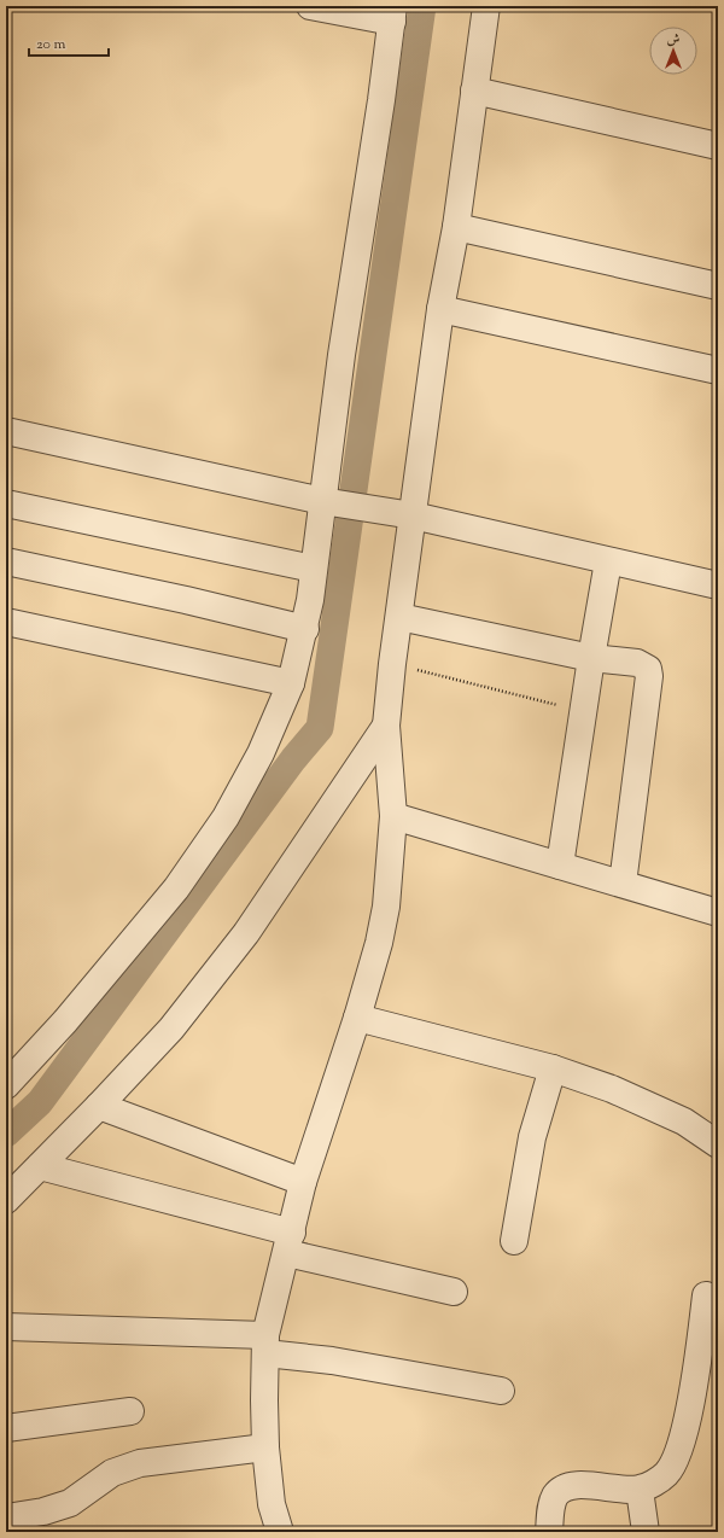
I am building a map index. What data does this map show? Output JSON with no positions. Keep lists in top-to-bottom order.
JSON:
{
  "scale_bar": "20 m",
  "north": "top"
}
